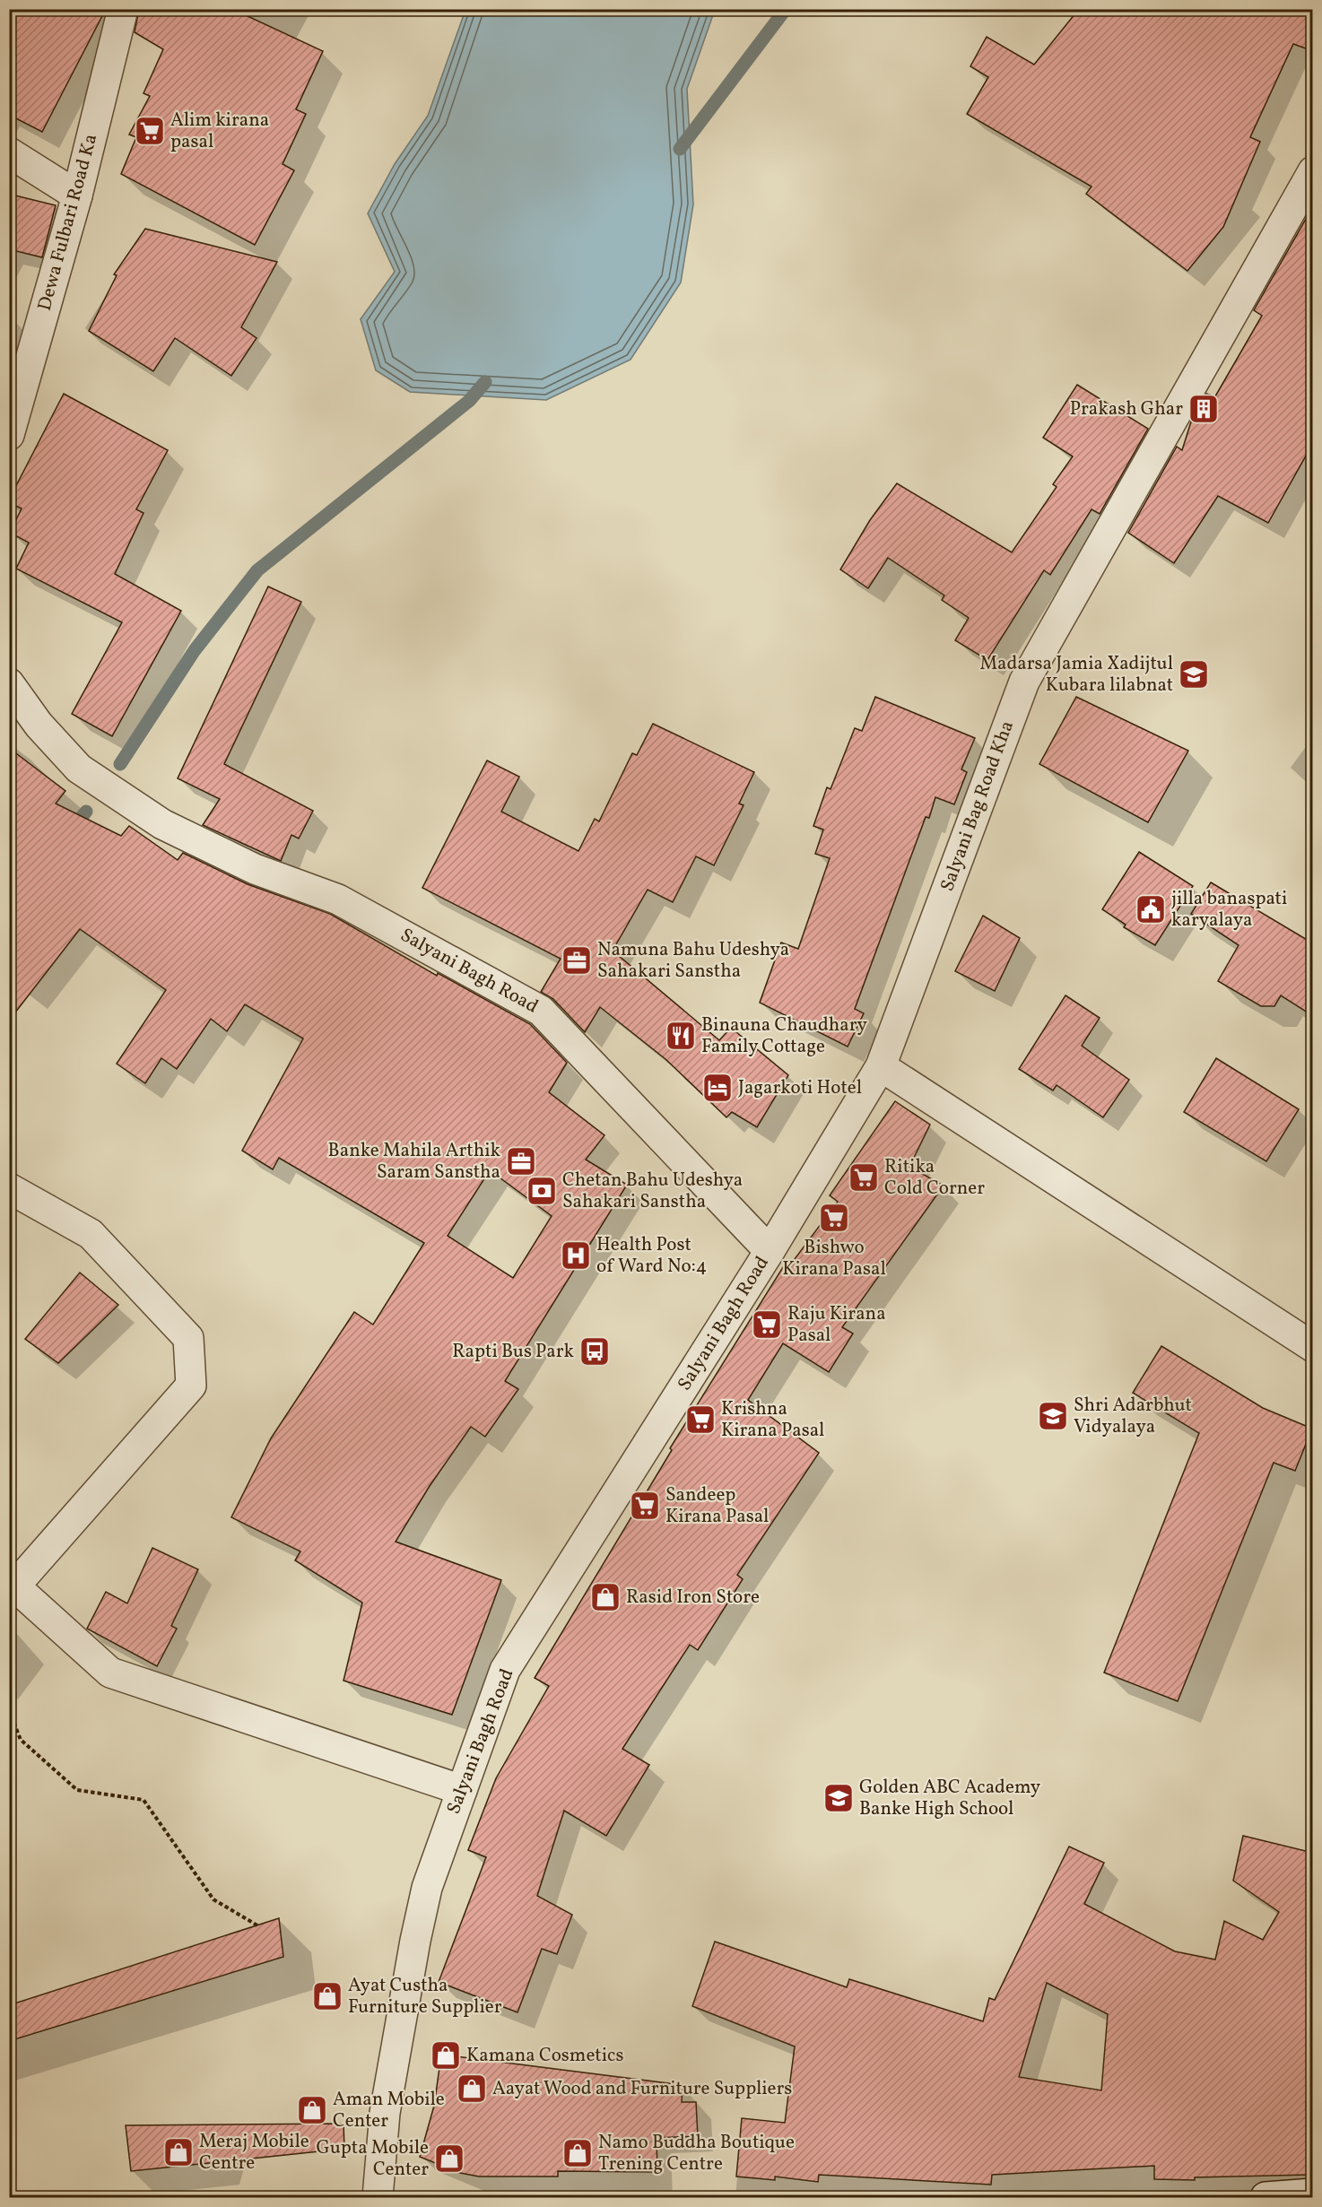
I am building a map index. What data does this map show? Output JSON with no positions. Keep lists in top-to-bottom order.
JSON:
{
  "streets": {
    "street": ["Dewa Fulbari Road Ka", "Salyani Bag Road Kha", "Salyani Bagh Road"]
  },
  "crossings": [
    ["Salyani Bag Road Kha", "Salyani Bagh Road"]
  ],
  "places": {
    "supermarket": [
      "Alim kirana pasal",
      "Ritika Cold Corner",
      "Bishwo Kirana Pasal",
      "Raju Kirana Pasal",
      "Krishna Kirana Pasal",
      "Sandeep Kirana Pasal"
    ],
    "building": ["Prakash Ghar"],
    "school or university": ["Madarsa Jamia Xadijtul Kubara lilabnat", "Shri Adarbhut Vidyalaya", "Golden ABC Academy Banke High School"],
    "public building": ["jilla banaspati karyalaya"],
    "office": ["Namuna Bahu Udeshya Sahakari Sanstha", "Banke Mahila Arthik Saram Sanstha"],
    "restaurant": ["Binauna Chaudhary Family Cottage"],
    "hotel": ["Jagarkoti Hotel"],
    "bank": ["Chetan Bahu Udeshya Sahakari Sanstha"],
    "hospital": ["Health Post of Ward No:4"],
    "bus stop": ["Rapti Bus Park"],
    "shop": [
      "Rasid Iron Store",
      "Ayat Custha Furniture Supplier",
      "Kamana Cosmetics",
      "Aayat Wood and Furniture Suppliers",
      "Aman Mobile Center",
      "Meraj Mobile Centre",
      "Namo Buddha Boutique Trening Centre",
      "Gupta Mobile Center"
    ]
  }
}
